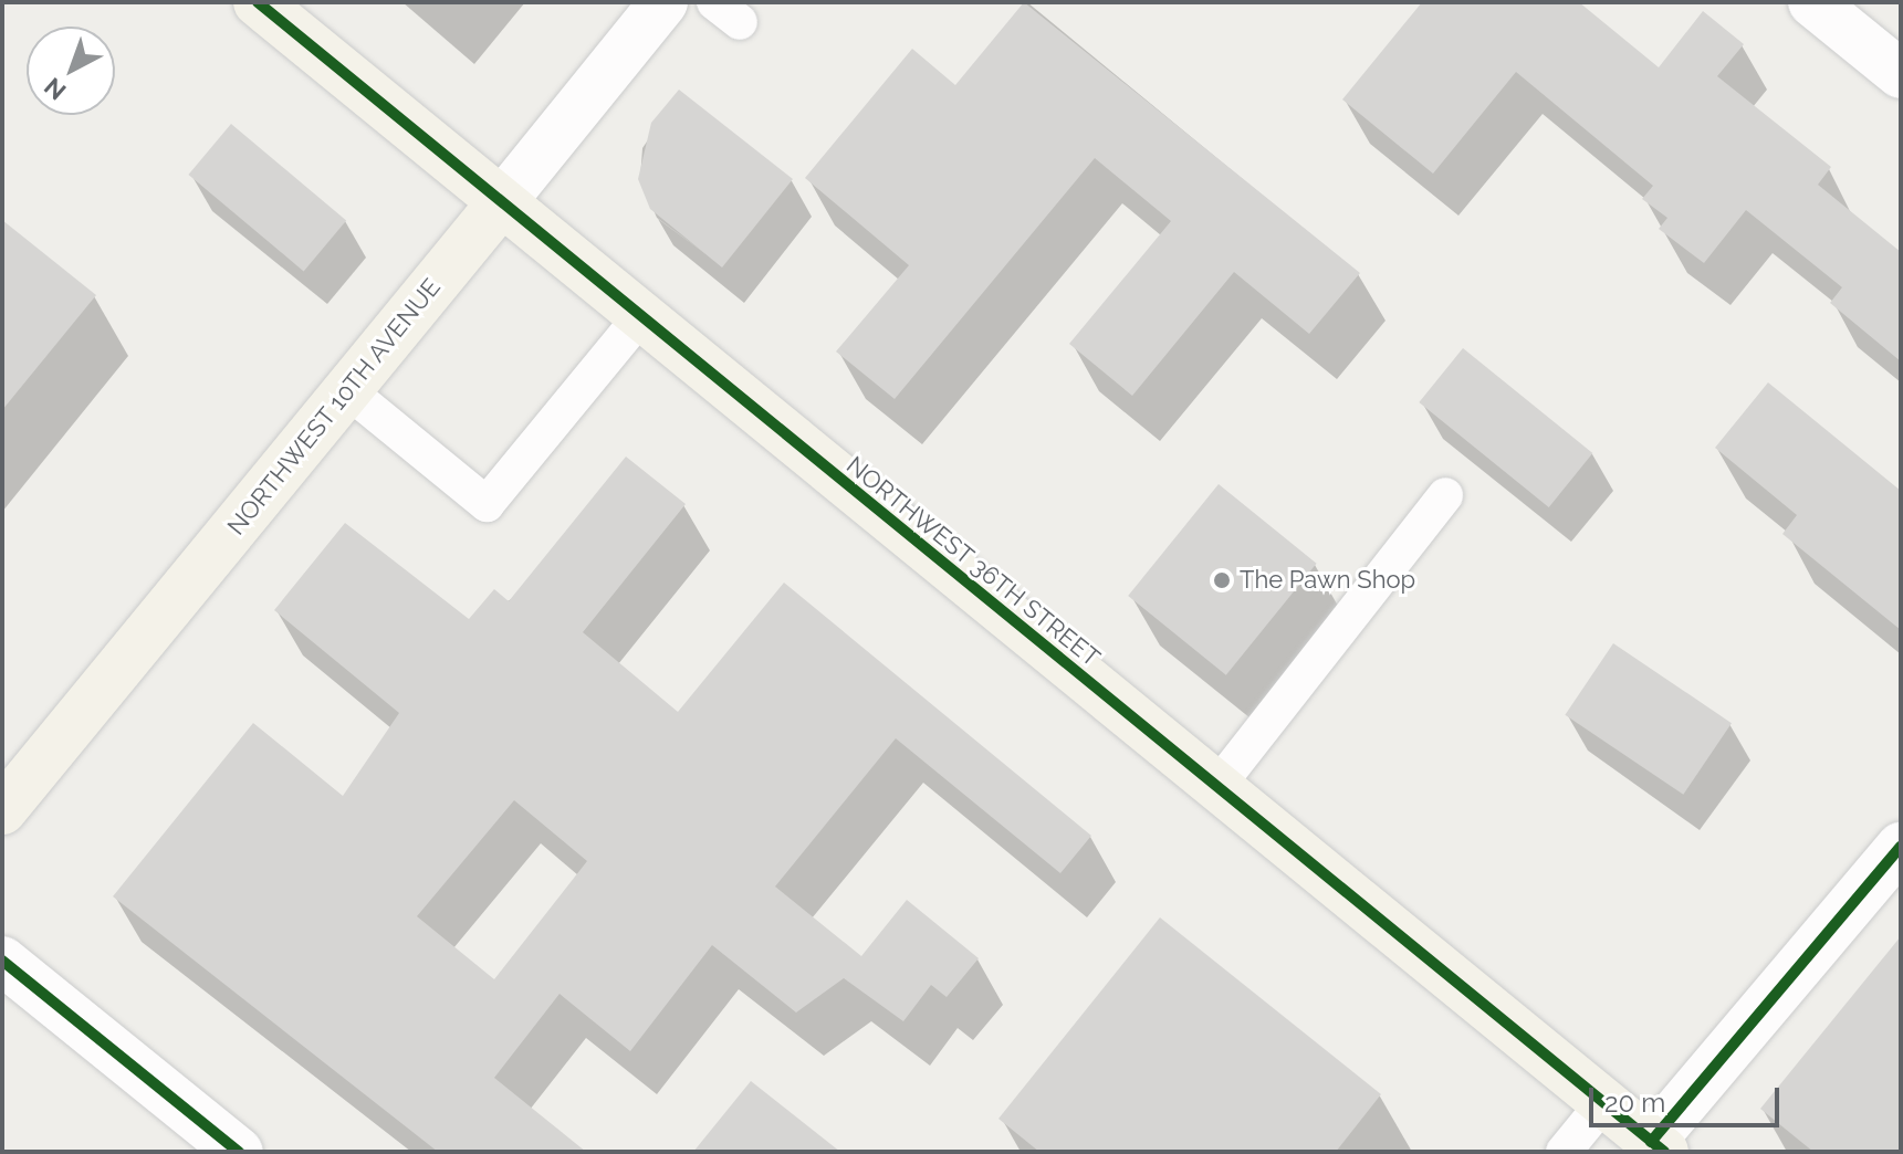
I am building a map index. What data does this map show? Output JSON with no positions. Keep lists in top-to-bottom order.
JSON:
{
  "streets": {
    "main road": ["NORTHWEST 10TH AVENUE", "NORTHWEST 36TH STREET"]
  },
  "crossings": [
    ["NORTHWEST 10TH AVENUE", "NORTHWEST 36TH STREET"]
  ],
  "places": ["The Pawn Shop"],
  "scale_bar": "20 m",
  "north": "bottom left"
}
